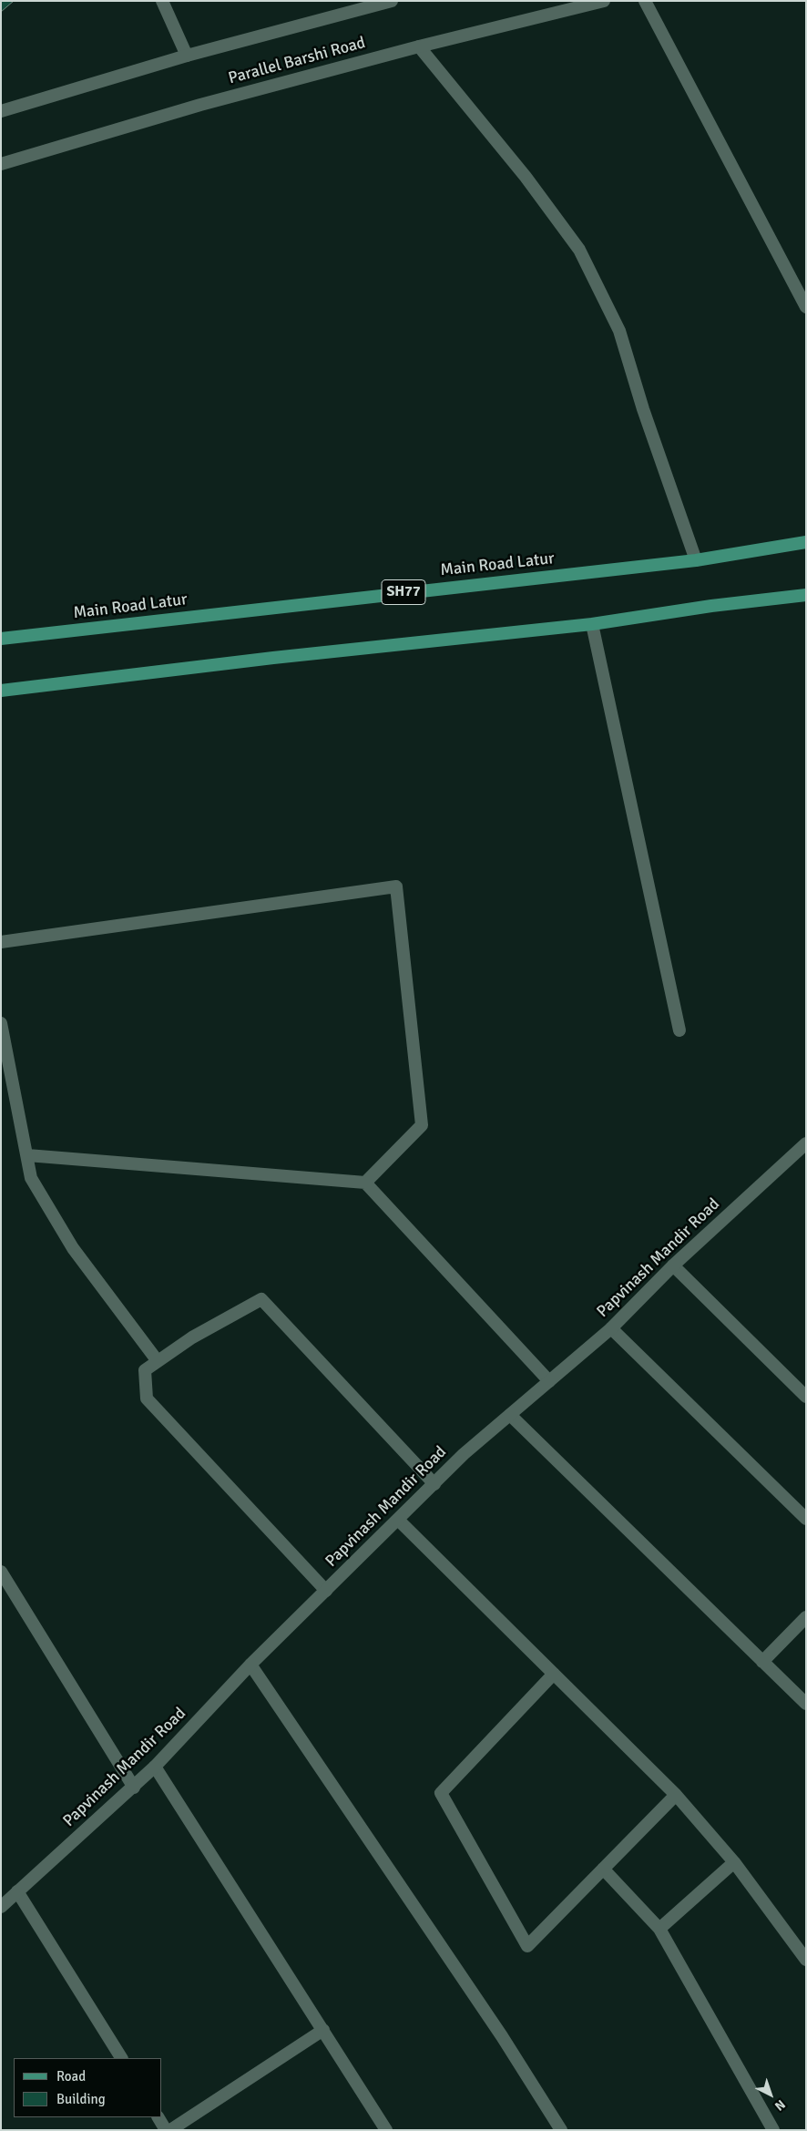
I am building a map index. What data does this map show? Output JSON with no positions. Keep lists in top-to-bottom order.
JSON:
{
  "streets": {
    "main road": ["Main Road Latur", "SH77"],
    "street": ["Parallel Barshi Road", "Papvinash Mandir Road"]
  },
  "legend": ["Road", "Building"],
  "north": "bottom right"
}
